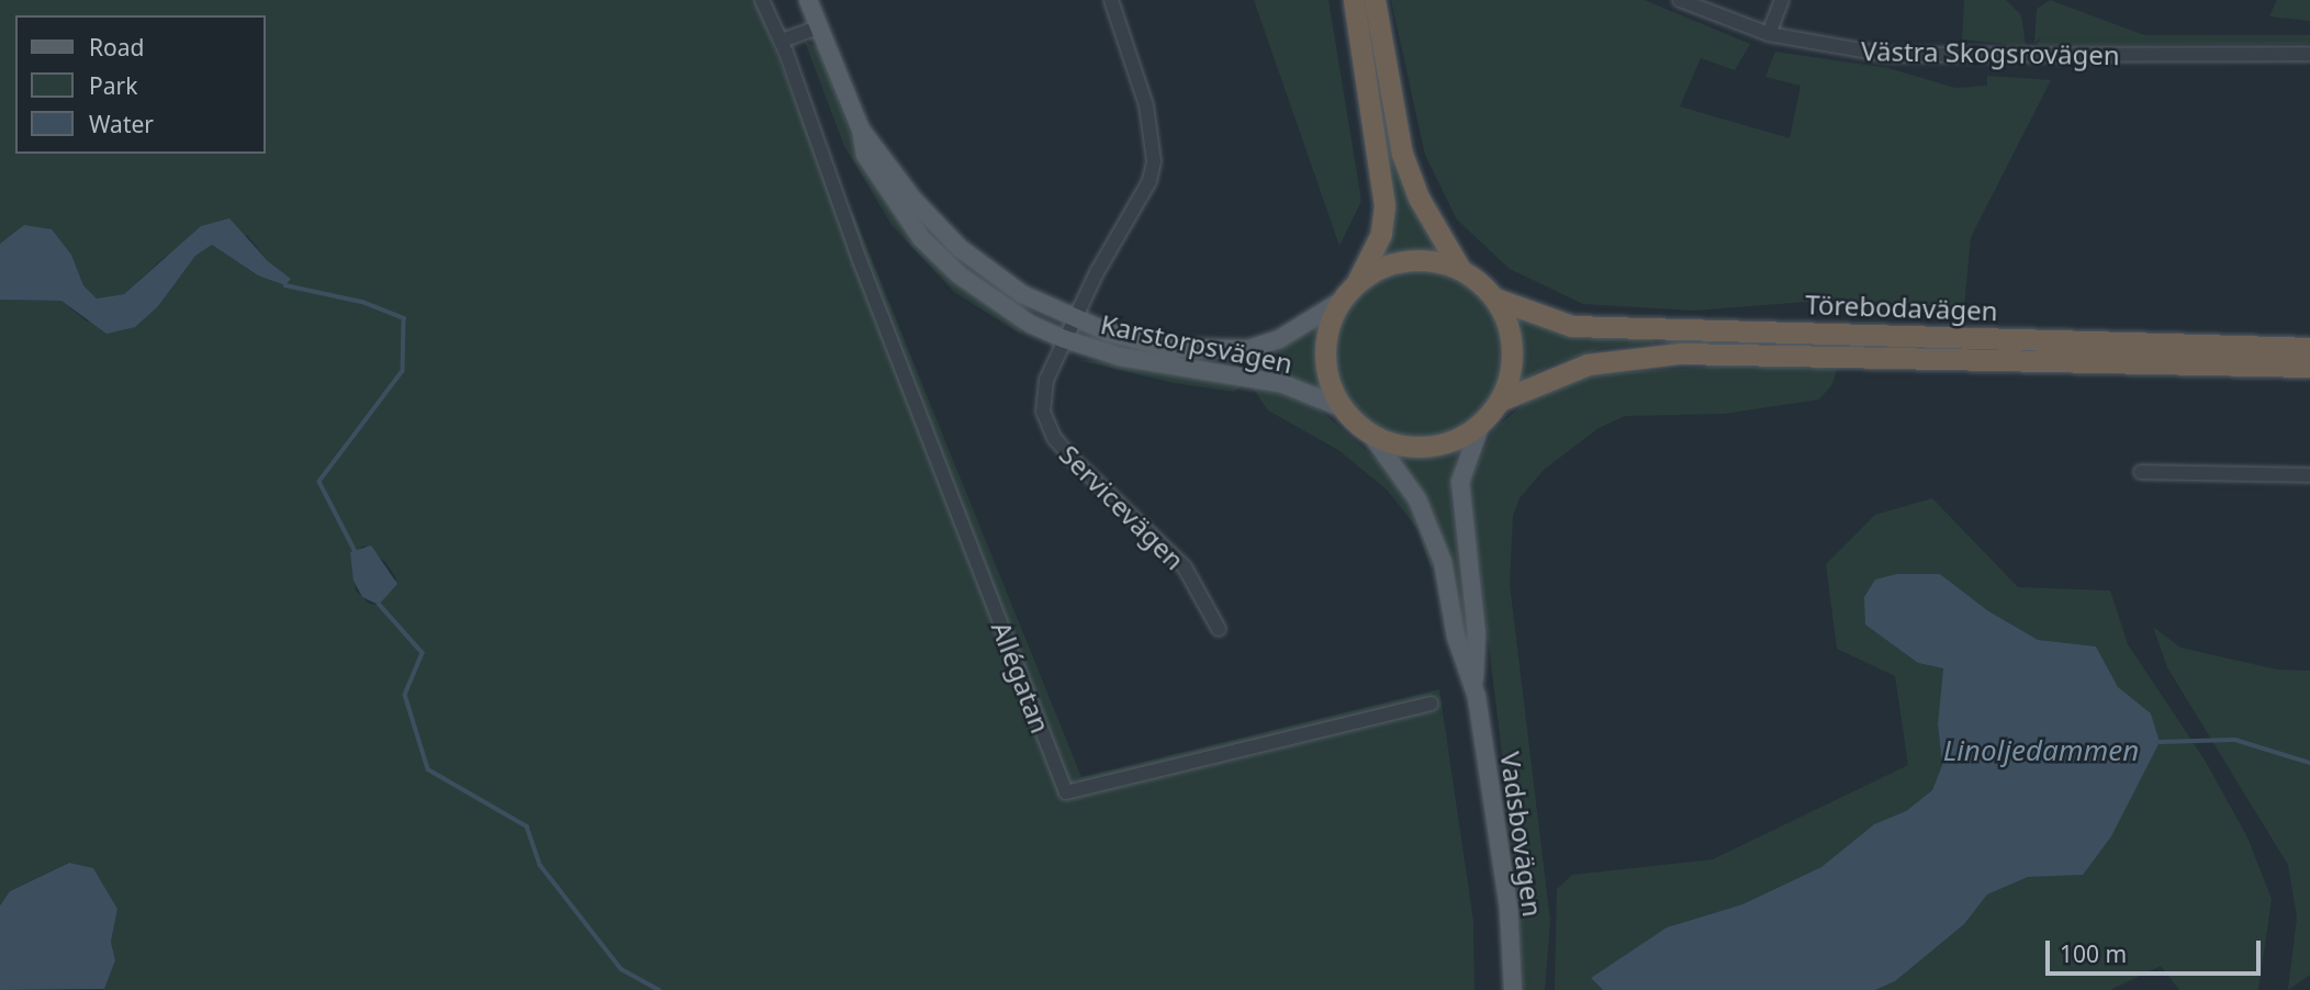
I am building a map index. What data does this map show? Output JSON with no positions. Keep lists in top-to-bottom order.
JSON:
{
  "streets": {
    "highway": ["Törebodavägen"],
    "main road": ["Karstorpsvägen", "Vadsbovägen"],
    "street": ["Västra Skogsrovägen", "Servicevägen", "Allégatan"]
  },
  "crossings": [
    ["Törebodavägen", "Karstorpsvägen"],
    ["Törebodavägen", "Vadsbovägen"],
    ["Karstorpsvägen", "Servicevägen"],
    ["Karstorpsvägen", "Vadsbovägen"]
  ],
  "water": ["Linoljedammen"],
  "legend": ["Road", "Park", "Water"],
  "scale_bar": "100 m"
}
